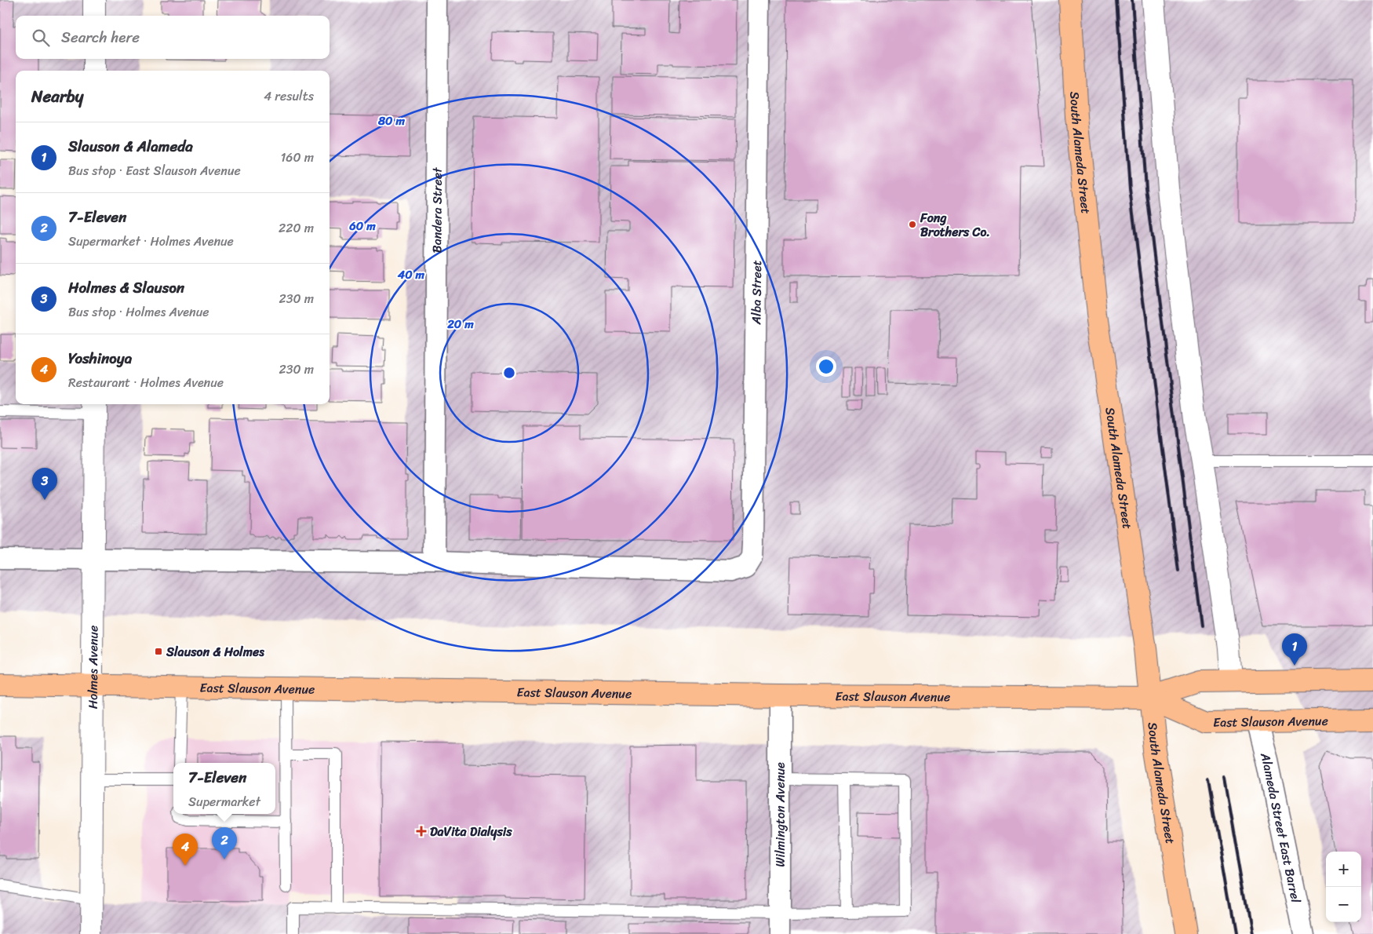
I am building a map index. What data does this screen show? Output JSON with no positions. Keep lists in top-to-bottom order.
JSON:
{
  "streets": {
    "main road": ["South Alameda Street", "East Slauson Avenue"],
    "street": [
      "Bandera Street",
      "Alba Street",
      "Holmes Avenue",
      "Wilmington Avenue",
      "Alameda Street East Barrel"
    ]
  },
  "crossings": [
    ["South Alameda Street", "East Slauson Avenue"],
    ["Bandera Street", "Alba Street"],
    ["Holmes Avenue", "East Slauson Avenue"],
    ["East Slauson Avenue", "Wilmington Avenue"],
    ["East Slauson Avenue", "Alameda Street East Barrel"]
  ],
  "places": {
    "other": ["Fong Brothers Co."],
    "transit": ["Slauson & Holmes"],
    "health": ["DaVita Dialysis"]
  },
  "page": {
    "search": "Search here",
    "heading": ["Nearby", "4 results"],
    "list": [
      {
        "mark": "1",
        "name": "Slauson & Alameda",
        "note": "Bus stop · East Slauson Avenue",
        "value": "160 m"
      },
      {
        "mark": "2",
        "name": "7-Eleven",
        "note": "Supermarket · Holmes Avenue",
        "value": "220 m"
      },
      {
        "mark": "3",
        "name": "Holmes & Slauson",
        "note": "Bus stop · Holmes Avenue",
        "value": "230 m"
      },
      {
        "mark": "4",
        "name": "Yoshinoya",
        "note": "Restaurant · Holmes Avenue",
        "value": "230 m"
      }
    ],
    "pins": [
      "3",
      "1",
      "2",
      "4"
    ],
    "popup": ["7-Eleven", "Supermarket"],
    "map_buttons": ["+", "−"]
  },
  "rings": [
    "80 m",
    "60 m",
    "40 m",
    "20 m"
  ]
}
